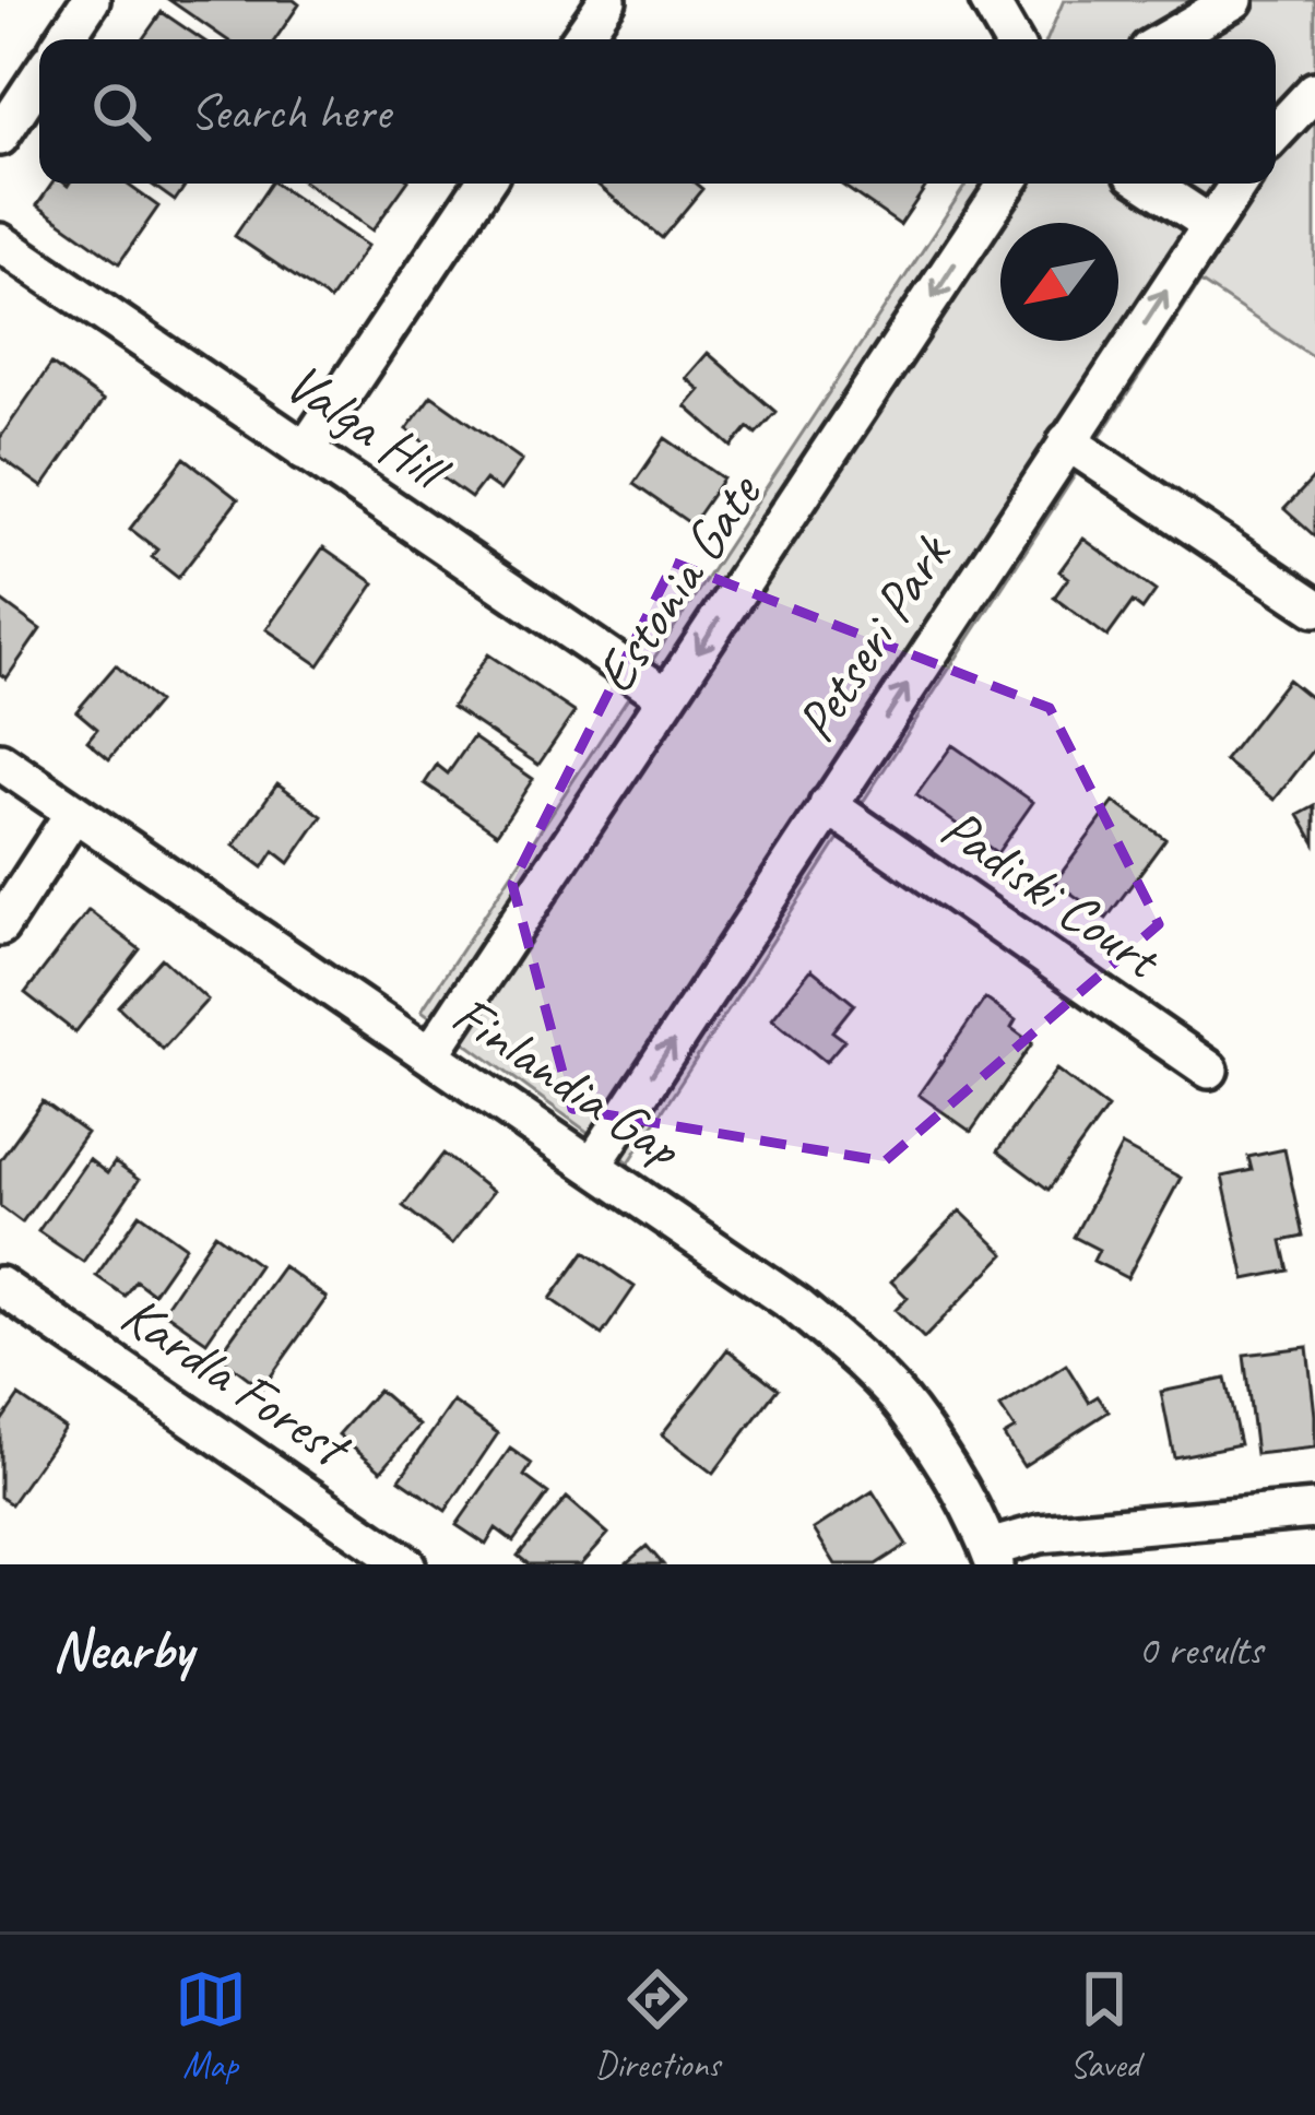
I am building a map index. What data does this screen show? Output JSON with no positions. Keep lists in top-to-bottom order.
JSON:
{
  "streets": {
    "street": [
      "Valga Hill",
      "Estonia Gate",
      "Petseri Park",
      "Padiski Court",
      "Finlandia Gap",
      "Kardla Forest"
    ]
  },
  "crossings": [
    ["Valga Hill", "Estonia Gate"],
    ["Estonia Gate", "Finlandia Gap"],
    ["Petseri Park", "Padiski Court"],
    ["Petseri Park", "Finlandia Gap"]
  ],
  "one_way": ["Estonia Gate", "Petseri Park"],
  "north": "bottom left",
  "page": {
    "search": "Search here",
    "heading": ["Nearby", "0 results"],
    "nav": ["Map", "Directions", "Saved"]
  }
}
